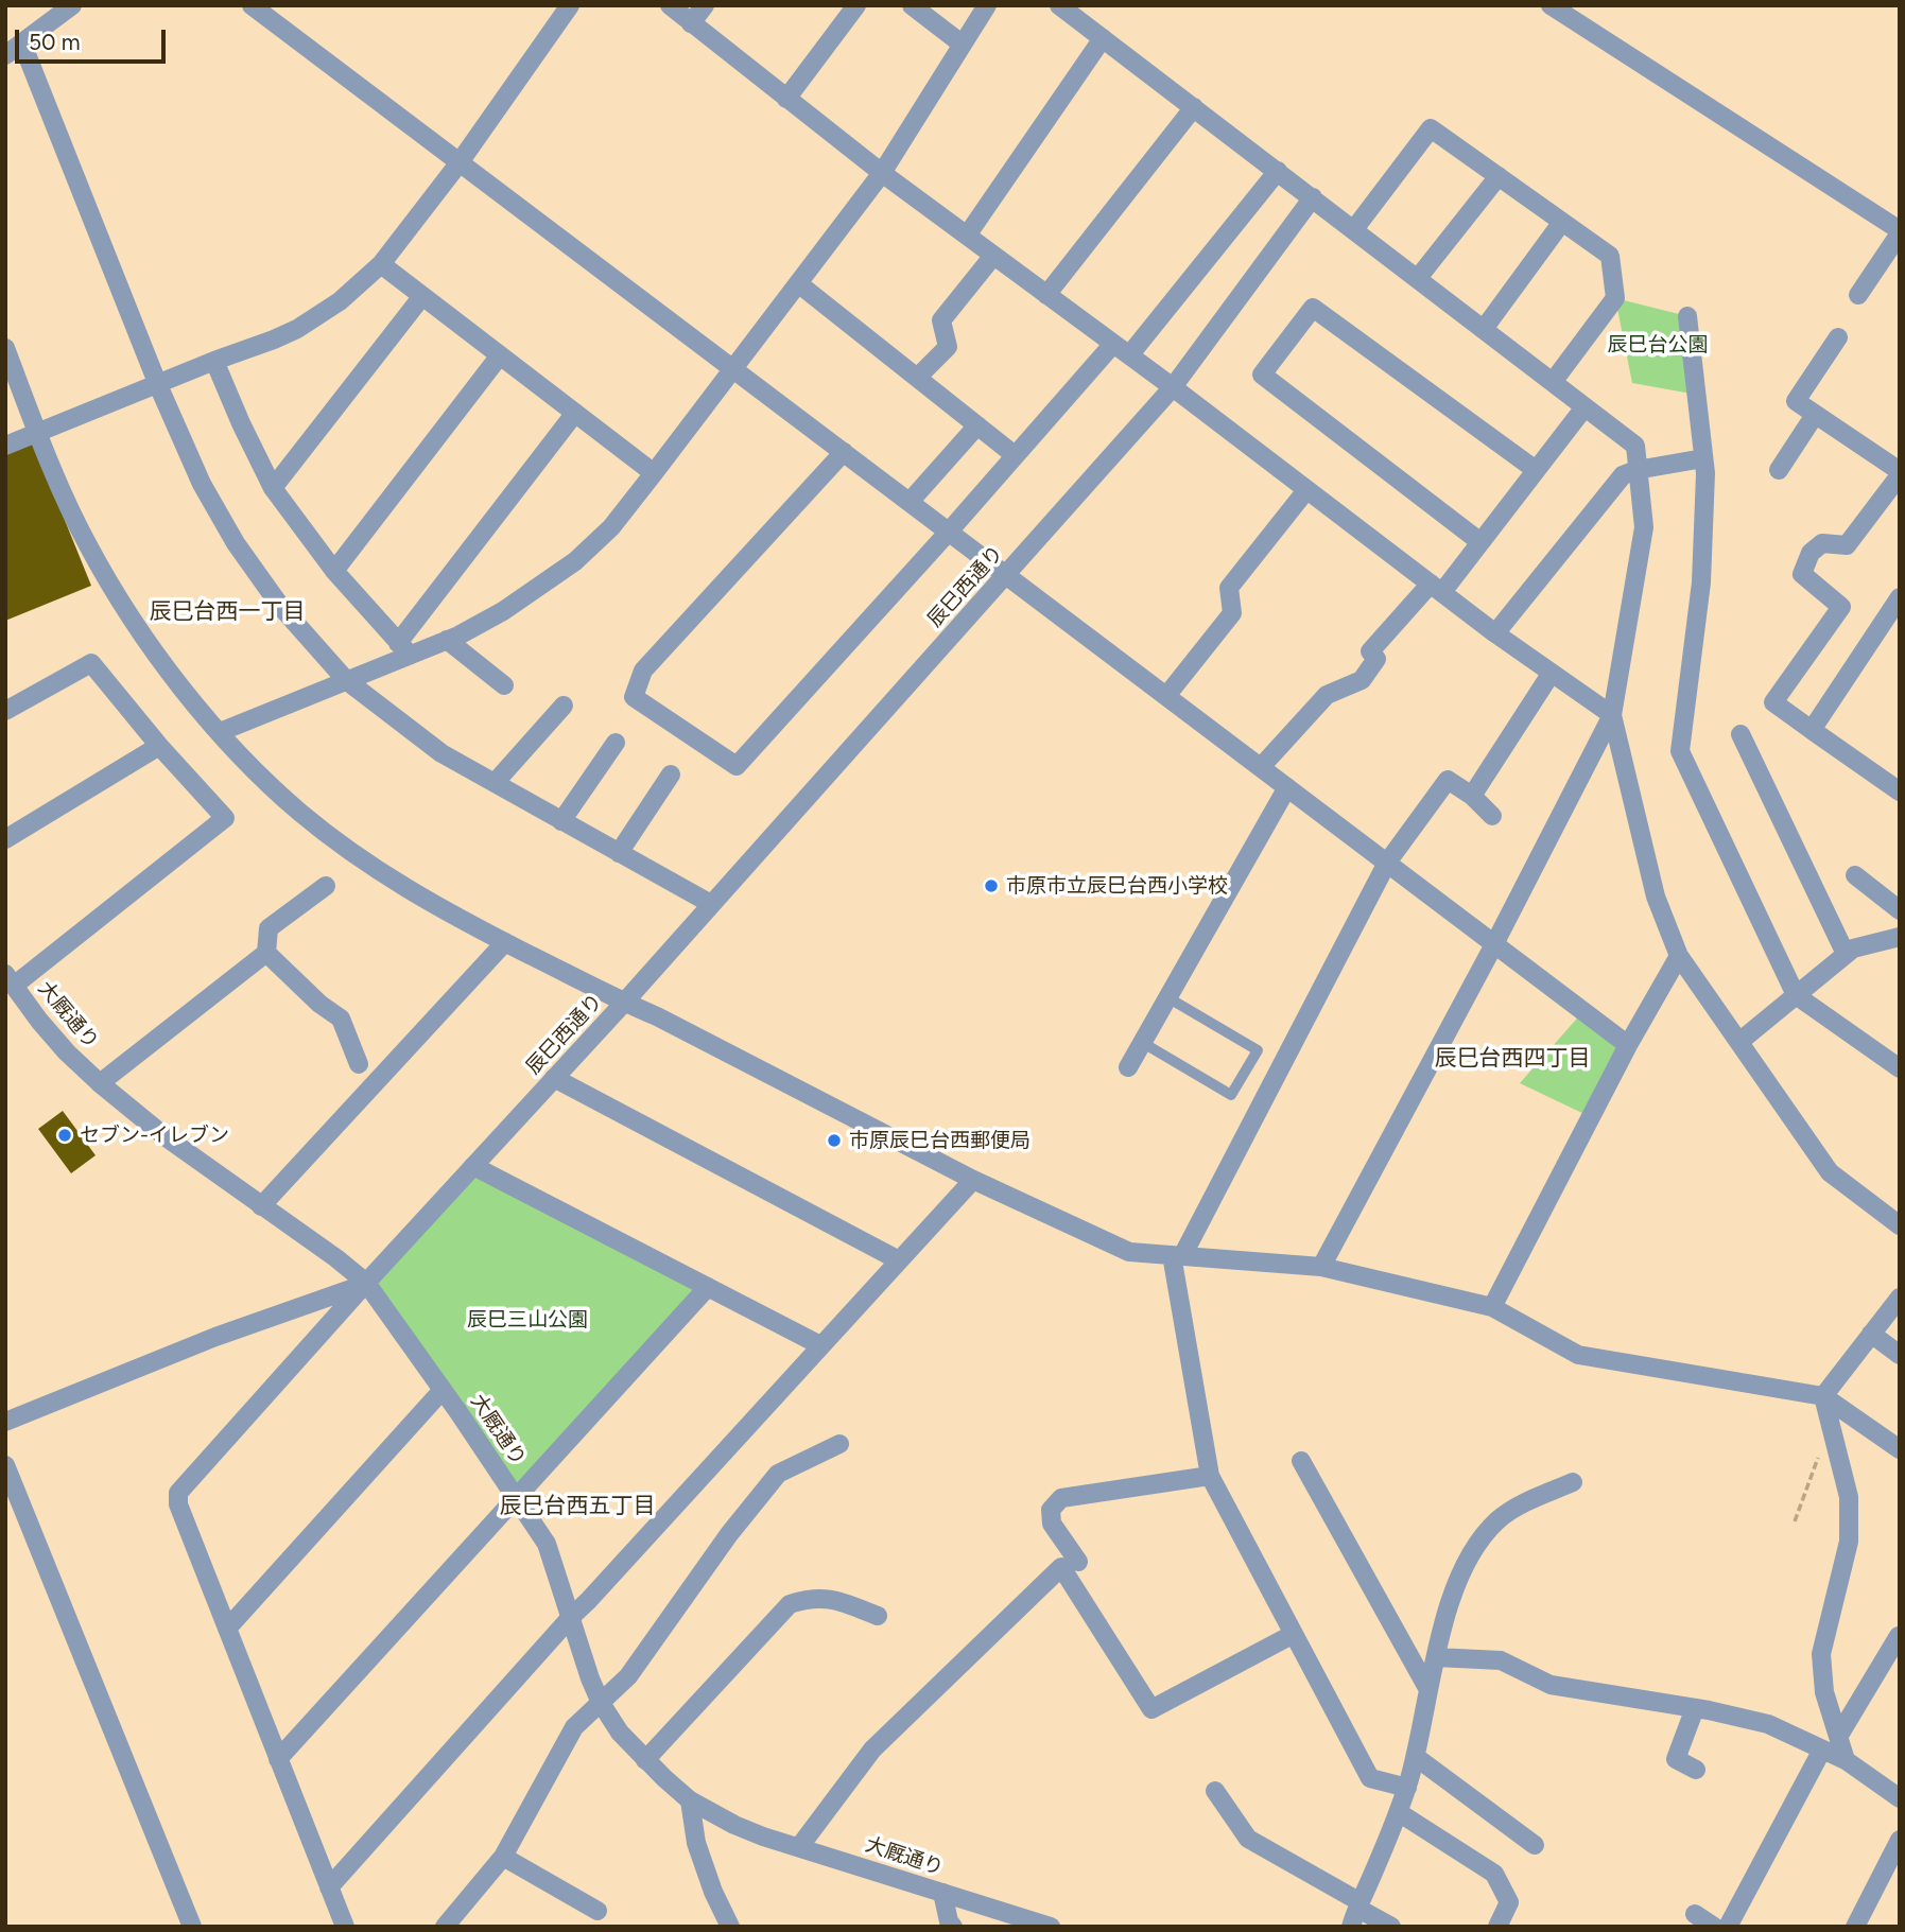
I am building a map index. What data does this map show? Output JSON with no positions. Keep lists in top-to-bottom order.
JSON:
{
  "streets": {
    "street": ["辰巳西通り", "大厩通り"]
  },
  "crossings": [
    ["辰巳西通り", "大厩通り"]
  ],
  "districts": ["辰巳台西一丁目", "辰巳台西四丁目", "辰巳台西五丁目"],
  "parks": ["辰巳台公園", "辰巳三山公園"],
  "places": ["市原市立辰巳台西小学校", "セブン-イレブン", "市原辰巳台西郵便局"],
  "scale_bar": "50 m"
}
